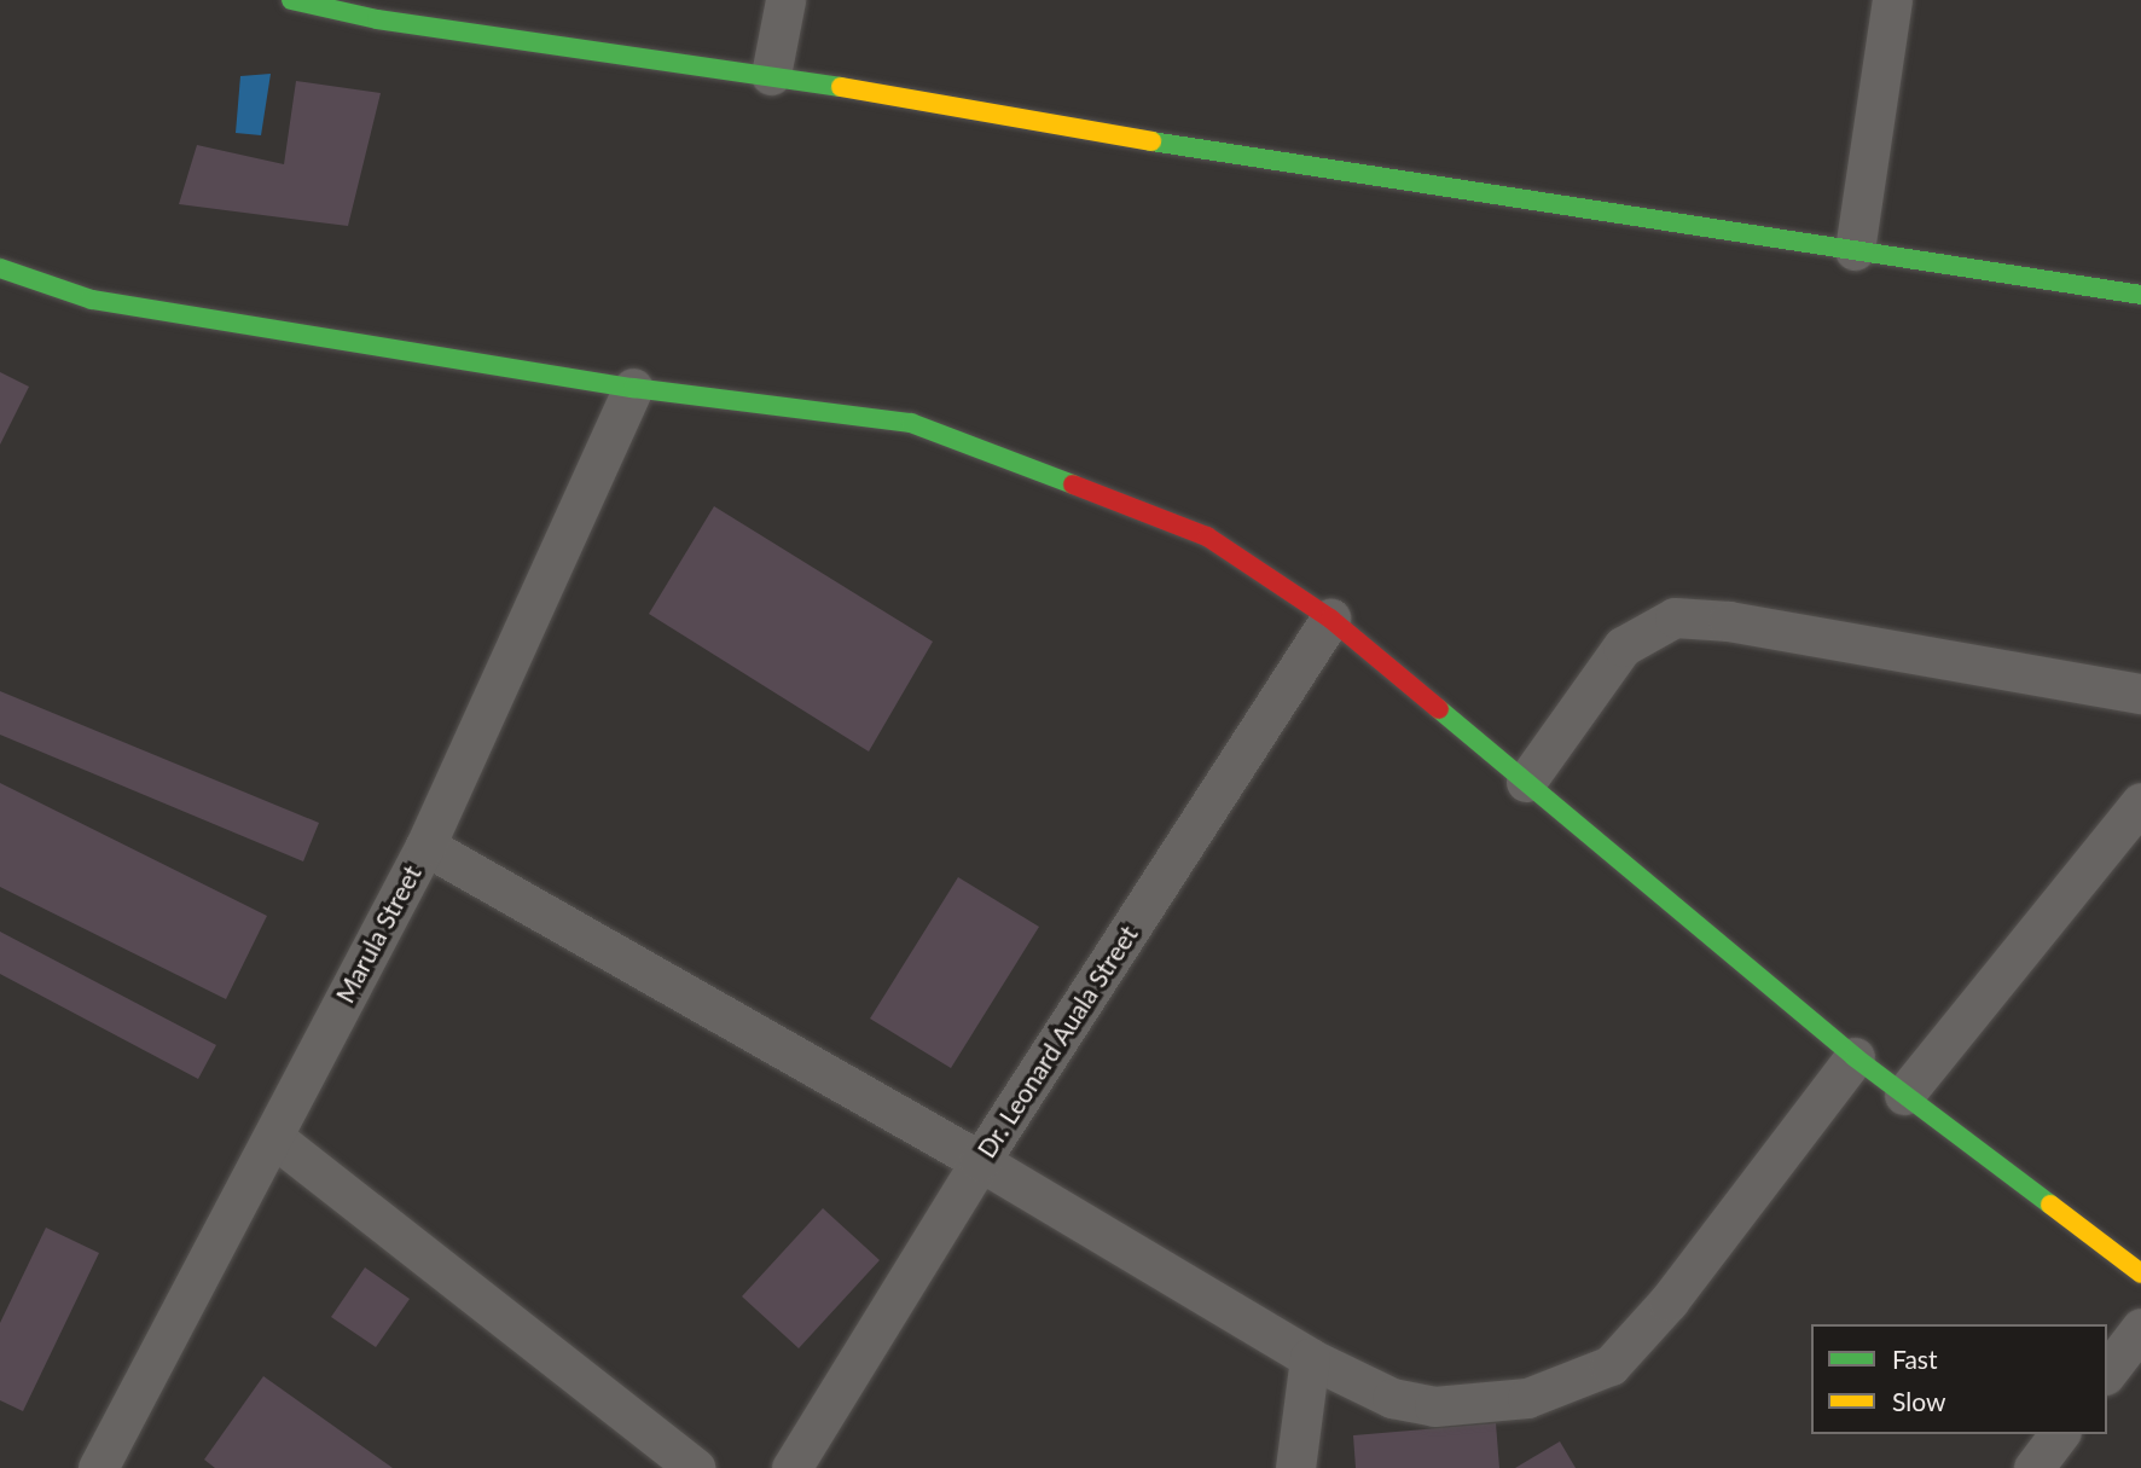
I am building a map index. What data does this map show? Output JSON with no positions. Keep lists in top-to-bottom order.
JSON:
{
  "streets": {
    "street": ["Marula Street", "Dr. Leonard Auala Street"]
  },
  "legend": ["Fast", "Slow"]
}
